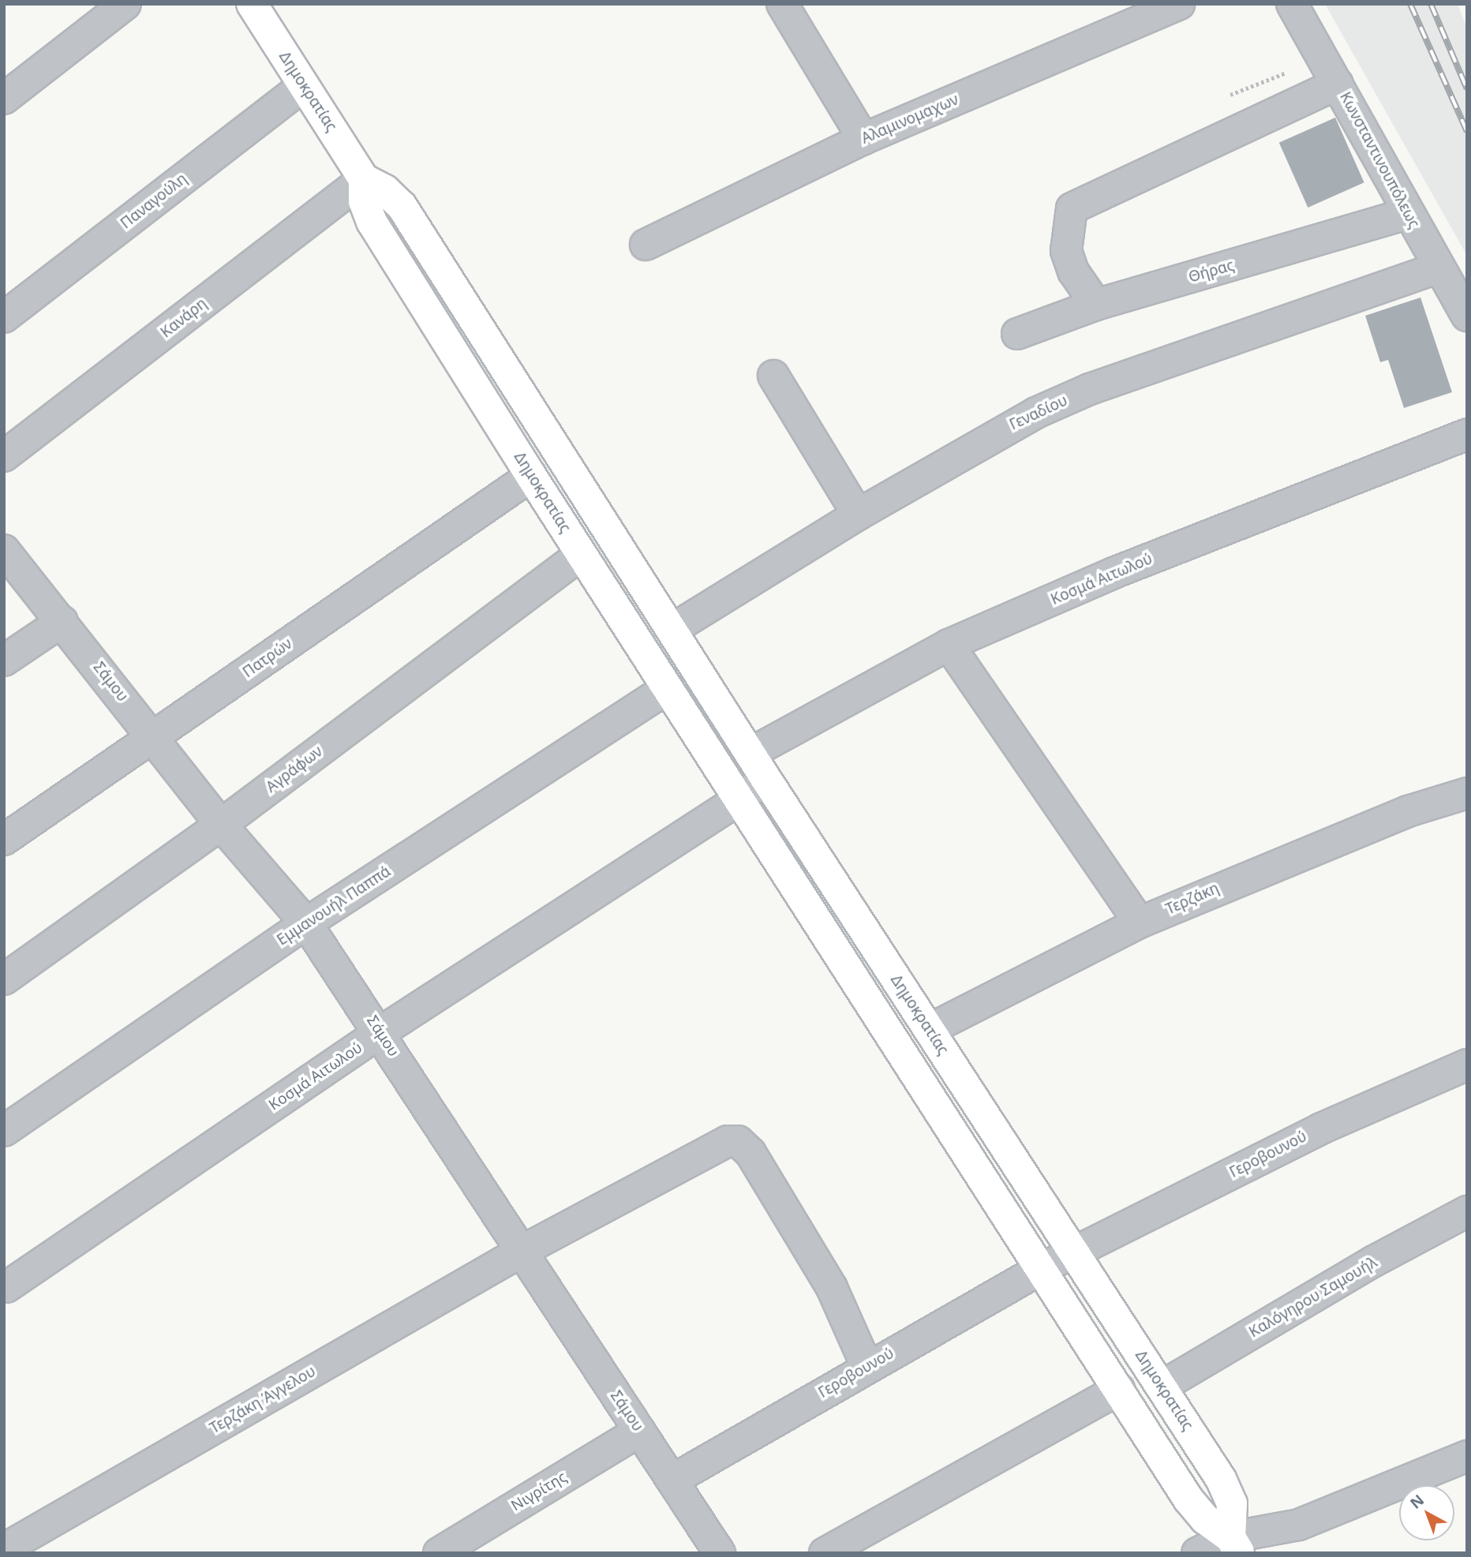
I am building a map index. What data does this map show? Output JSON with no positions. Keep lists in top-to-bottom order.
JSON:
{
  "streets": {
    "main road": ["Δημοκρατίας"],
    "street": [
      "Αλαμινομαχων",
      "Κωνσταντινουπόλεως",
      "Παναγούλη",
      "Θήρας",
      "Κανάρη",
      "Γεναδίου",
      "Κοσμά Αιτωλού",
      "Πατρών",
      "Σάμου",
      "Αγράφων",
      "Τερζάκη",
      "Εμμανουήλ Παππά",
      "Γεροβουνού",
      "Καλόγηρου Σαμουήλ",
      "Τερζάκη Άγγελου",
      "Νιγρίτης"
    ]
  },
  "crossings": [
    ["Δημοκρατίας", "Παναγούλη"],
    ["Δημοκρατίας", "Κανάρη"],
    ["Δημοκρατίας", "Γεναδίου"],
    ["Δημοκρατίας", "Κοσμά Αιτωλού"],
    ["Δημοκρατίας", "Πατρών"],
    ["Δημοκρατίας", "Αγράφων"],
    ["Δημοκρατίας", "Τερζάκη"],
    ["Δημοκρατίας", "Εμμανουήλ Παππά"],
    ["Δημοκρατίας", "Γεροβουνού"],
    ["Δημοκρατίας", "Καλόγηρου Σαμουήλ"],
    ["Κωνσταντινουπόλεως", "Θήρας"],
    ["Κωνσταντινουπόλεως", "Γεναδίου"],
    ["Κοσμά Αιτωλού", "Σάμου"],
    ["Πατρών", "Σάμου"],
    ["Σάμου", "Αγράφων"],
    ["Σάμου", "Εμμανουήλ Παππά"],
    ["Σάμου", "Γεροβουνού"],
    ["Σάμου", "Τερζάκη Άγγελου"],
    ["Σάμου", "Νιγρίτης"],
    ["Γεροβουνού", "Τερζάκη Άγγελου"]
  ],
  "north": "top left"
}
